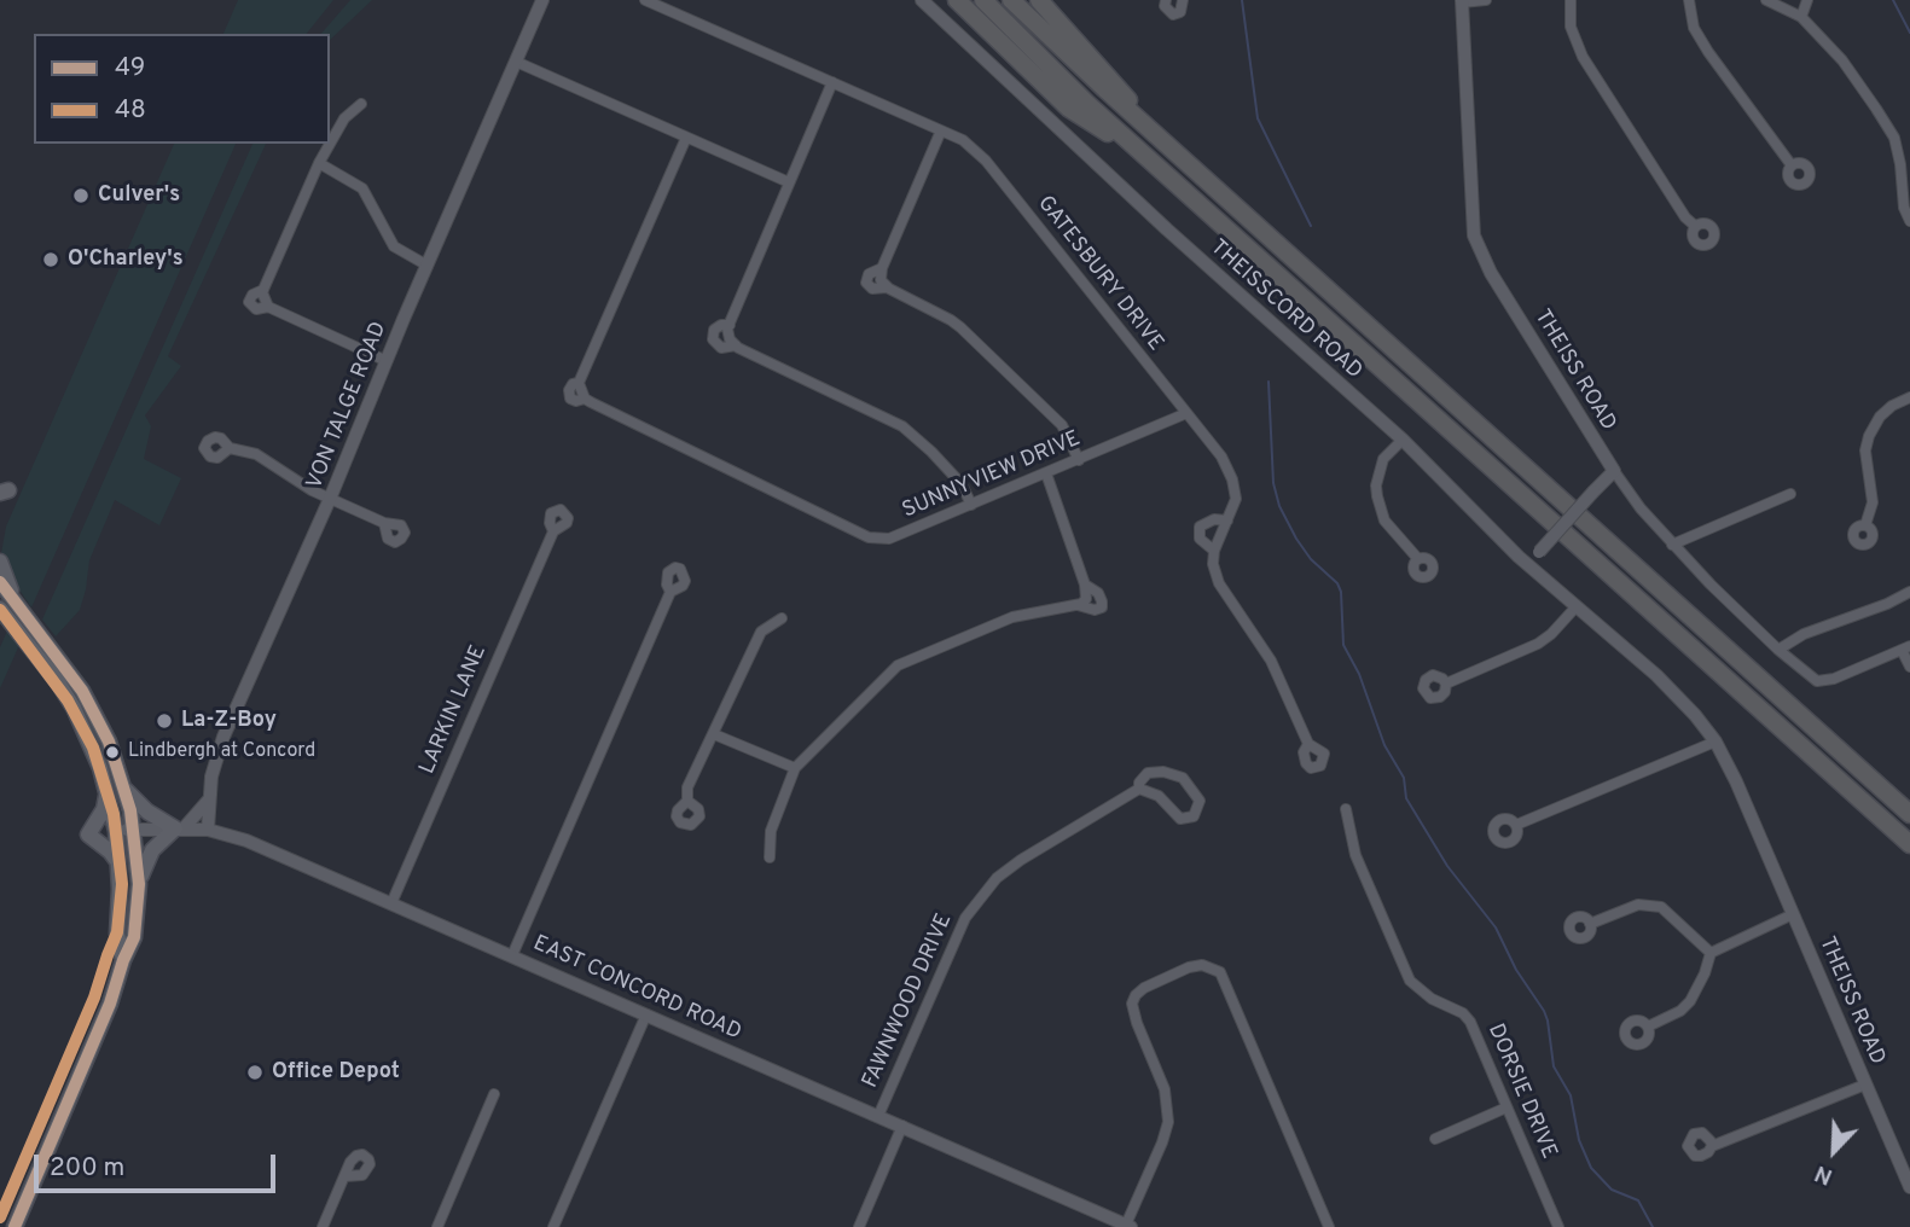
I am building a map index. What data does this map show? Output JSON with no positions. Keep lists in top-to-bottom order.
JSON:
{
  "streets": {
    "street": [
      "GATESBURY DRIVE",
      "THEISSCORD ROAD",
      "THEISS ROAD",
      "VON TALGE ROAD",
      "SUNNYVIEW DRIVE",
      "LARKIN LANE",
      "EAST CONCORD ROAD",
      "FAWNWOOD DRIVE",
      "DORSIE DRIVE"
    ]
  },
  "crossings": [
    ["GATESBURY DRIVE", "SUNNYVIEW DRIVE"],
    ["THEISSCORD ROAD", "THEISS ROAD"],
    ["VON TALGE ROAD", "EAST CONCORD ROAD"],
    ["LARKIN LANE", "EAST CONCORD ROAD"],
    ["EAST CONCORD ROAD", "FAWNWOOD DRIVE"]
  ],
  "places": [
    "Culver's",
    "O'Charley's",
    "La-Z-Boy",
    "Lindbergh at Concord",
    "Office Depot"
  ],
  "lines": ["transit line 49", "transit line 48"],
  "legend": ["49", "48"],
  "scale_bar": "200 m",
  "north": "bottom left"
}
